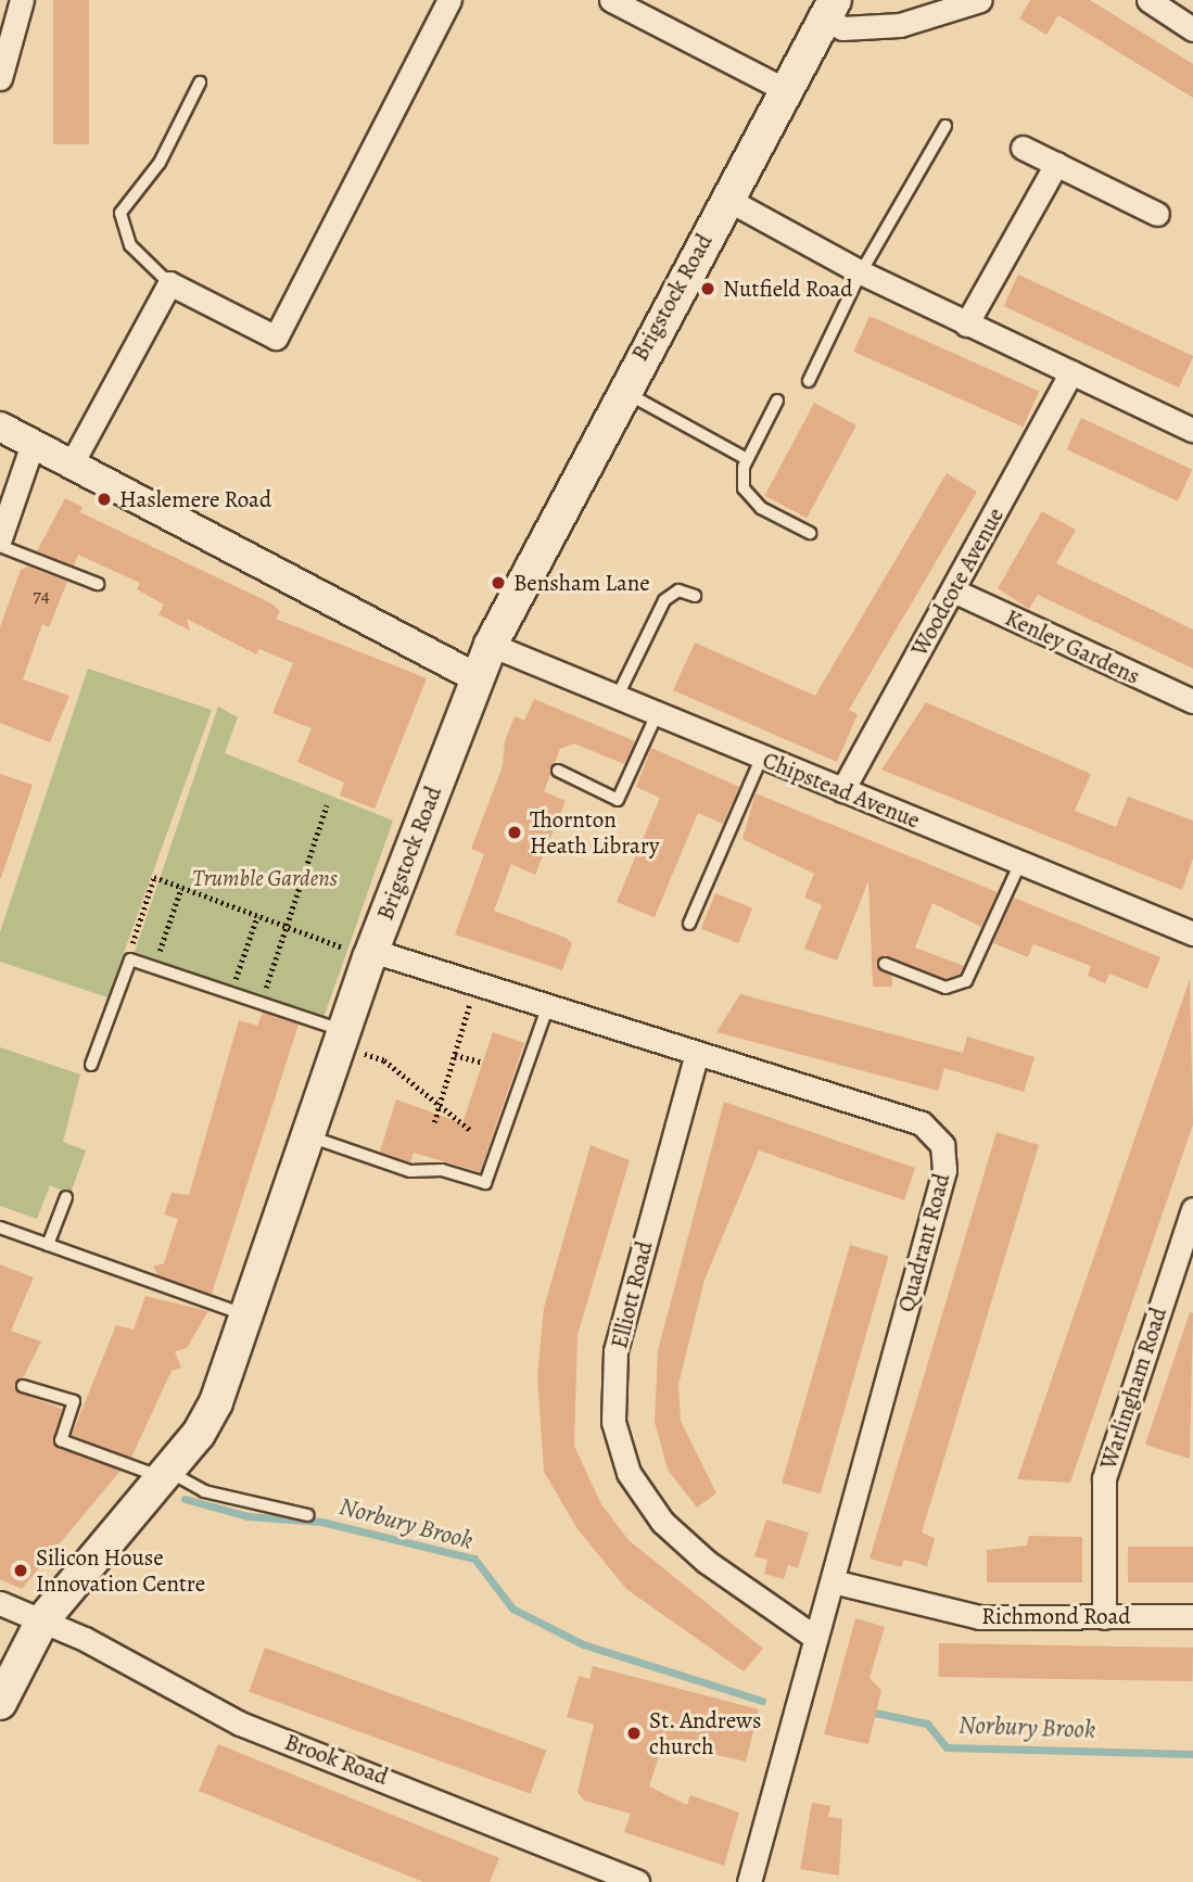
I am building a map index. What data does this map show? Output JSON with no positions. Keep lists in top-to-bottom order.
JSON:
{
  "streets": {
    "main road": ["Brigstock Road"],
    "street": [
      "Woodcote Avenue",
      "Kenley Gardens",
      "Chipstead Avenue",
      "Quadrant Road",
      "Elliott Road",
      "Warlingham Road",
      "Richmond Road",
      "Brook Road"
    ]
  },
  "crossings": [
    ["Brigstock Road", "Chipstead Avenue"],
    ["Brigstock Road", "Quadrant Road"],
    ["Brigstock Road", "Brook Road"],
    ["Woodcote Avenue", "Kenley Gardens"],
    ["Woodcote Avenue", "Chipstead Avenue"],
    ["Quadrant Road", "Elliott Road"],
    ["Quadrant Road", "Richmond Road"],
    ["Warlingham Road", "Richmond Road"]
  ],
  "water": ["Norbury Brook"],
  "parks": ["Trumble Gardens"],
  "places": [
    "Nutfield Road",
    "Haslemere Road",
    "Bensham Lane",
    "Thornton Heath Library",
    "Silicon House Innovation Centre",
    "St. Andrews church"
  ],
  "house_numbers": ["74"]
}
